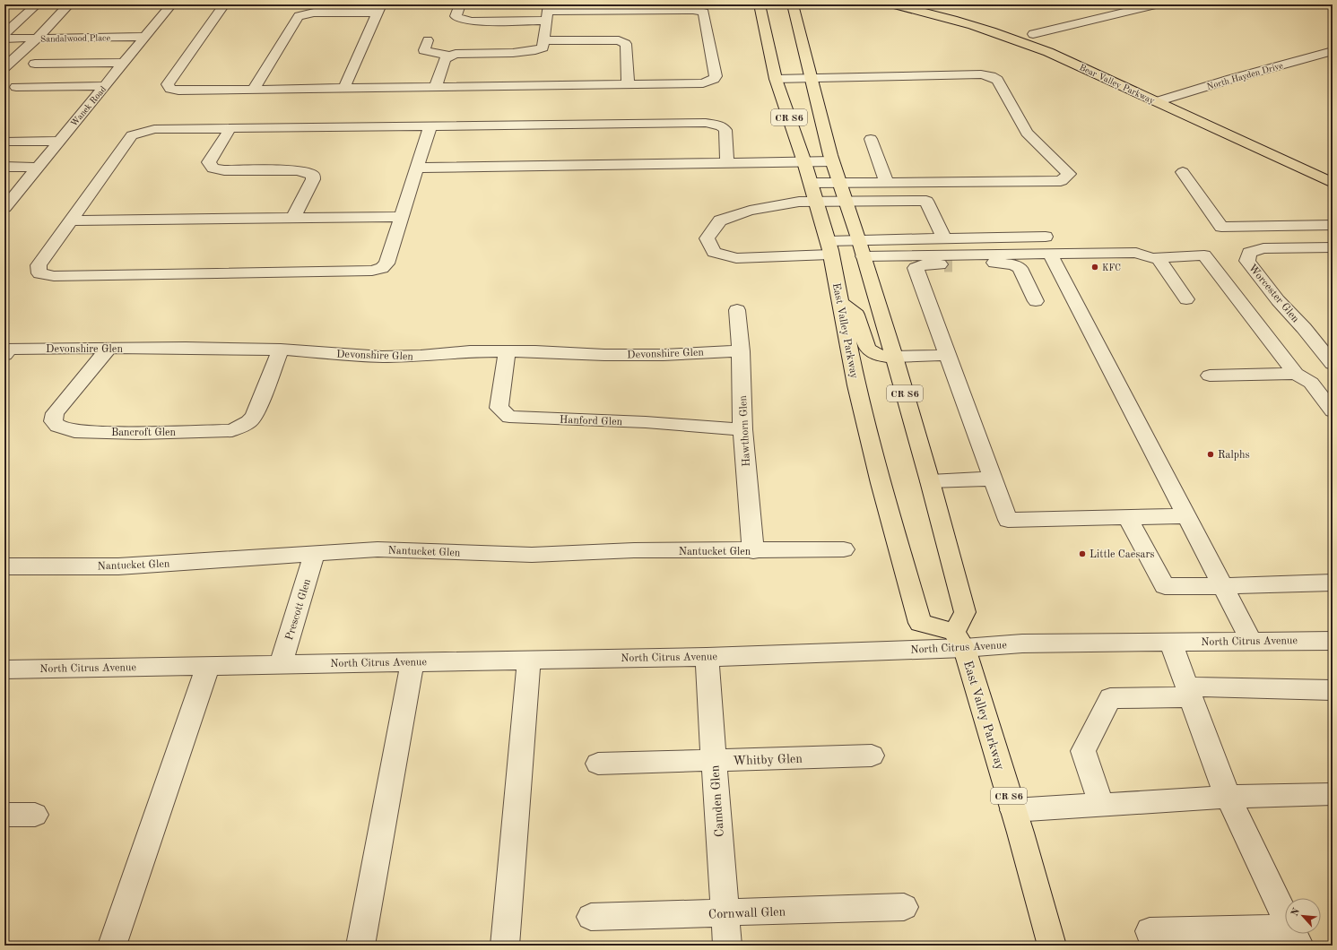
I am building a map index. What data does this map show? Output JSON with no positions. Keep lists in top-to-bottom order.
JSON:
{
  "streets": {
    "main road": ["Bear Valley Parkway", "CR S6", "East Valley Parkway"],
    "street": [
      "Sandalwood Place",
      "North Hayden Drive",
      "Wanek Road",
      "Worcester Glen",
      "Devonshire Glen",
      "Hanford Glen",
      "Hawthorn Glen",
      "Bancroft Glen",
      "Nantucket Glen",
      "Prescott Glen",
      "North Citrus Avenue",
      "Whitby Glen",
      "Camden Glen",
      "Cornwall Glen"
    ]
  },
  "crossings": [
    ["Sandalwood Place", "Wanek Road"],
    ["North Hayden Drive", "Bear Valley Parkway"],
    ["CR S6", "East Valley Parkway"],
    ["CR S6", "North Citrus Avenue"],
    ["East Valley Parkway", "North Citrus Avenue"],
    ["Devonshire Glen", "Hanford Glen"],
    ["Devonshire Glen", "Hawthorn Glen"],
    ["Devonshire Glen", "Bancroft Glen"],
    ["Hanford Glen", "Hawthorn Glen"],
    ["Hawthorn Glen", "Nantucket Glen"],
    ["Nantucket Glen", "Prescott Glen"],
    ["Prescott Glen", "North Citrus Avenue"],
    ["North Citrus Avenue", "Camden Glen"],
    ["Whitby Glen", "Camden Glen"],
    ["Camden Glen", "Cornwall Glen"]
  ],
  "places": ["KFC", "Ralphs", "Little Caesars"],
  "north": "top left"
}
